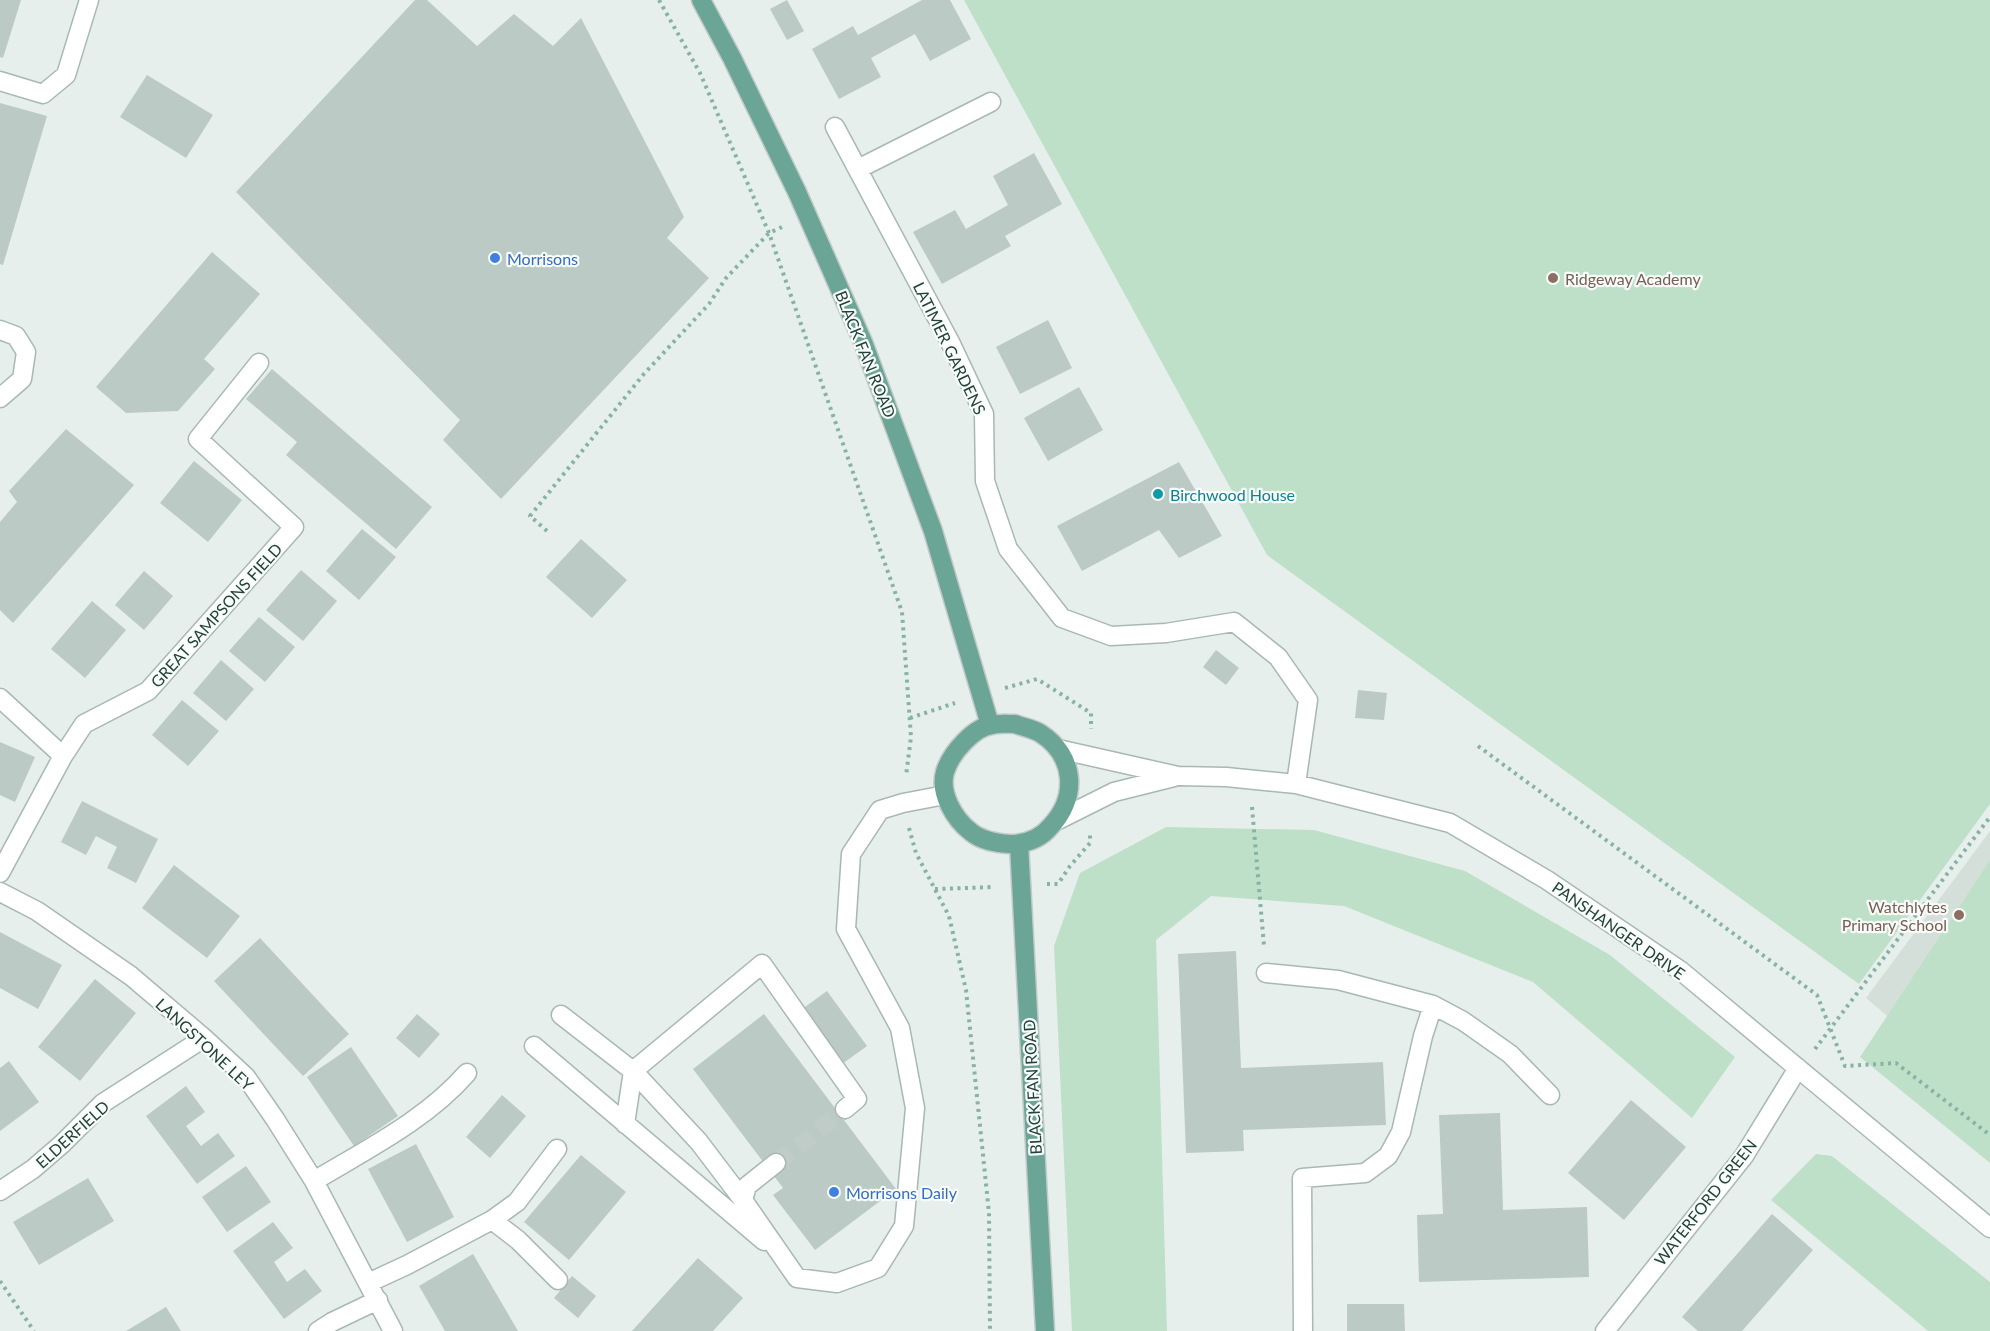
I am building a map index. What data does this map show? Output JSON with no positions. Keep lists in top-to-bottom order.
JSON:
{
  "streets": {
    "main road": ["BLACK FAN ROAD"],
    "street": [
      "LATIMER GARDENS",
      "GREAT SAMPSONS FIELD",
      "PANSHANGER DRIVE",
      "LANGSTONE LEY",
      "ELDERFIELD",
      "WATERFORD GREEN"
    ]
  },
  "crossings": [
    ["LATIMER GARDENS", "PANSHANGER DRIVE"],
    ["BLACK FAN ROAD", "PANSHANGER DRIVE"],
    ["PANSHANGER DRIVE", "WATERFORD GREEN"],
    ["LANGSTONE LEY", "ELDERFIELD"]
  ],
  "places": [
    "Morrisons",
    "Ridgeway Academy",
    "Birchwood House",
    "Watchlytes Primary School",
    "Morrisons Daily"
  ]
}
